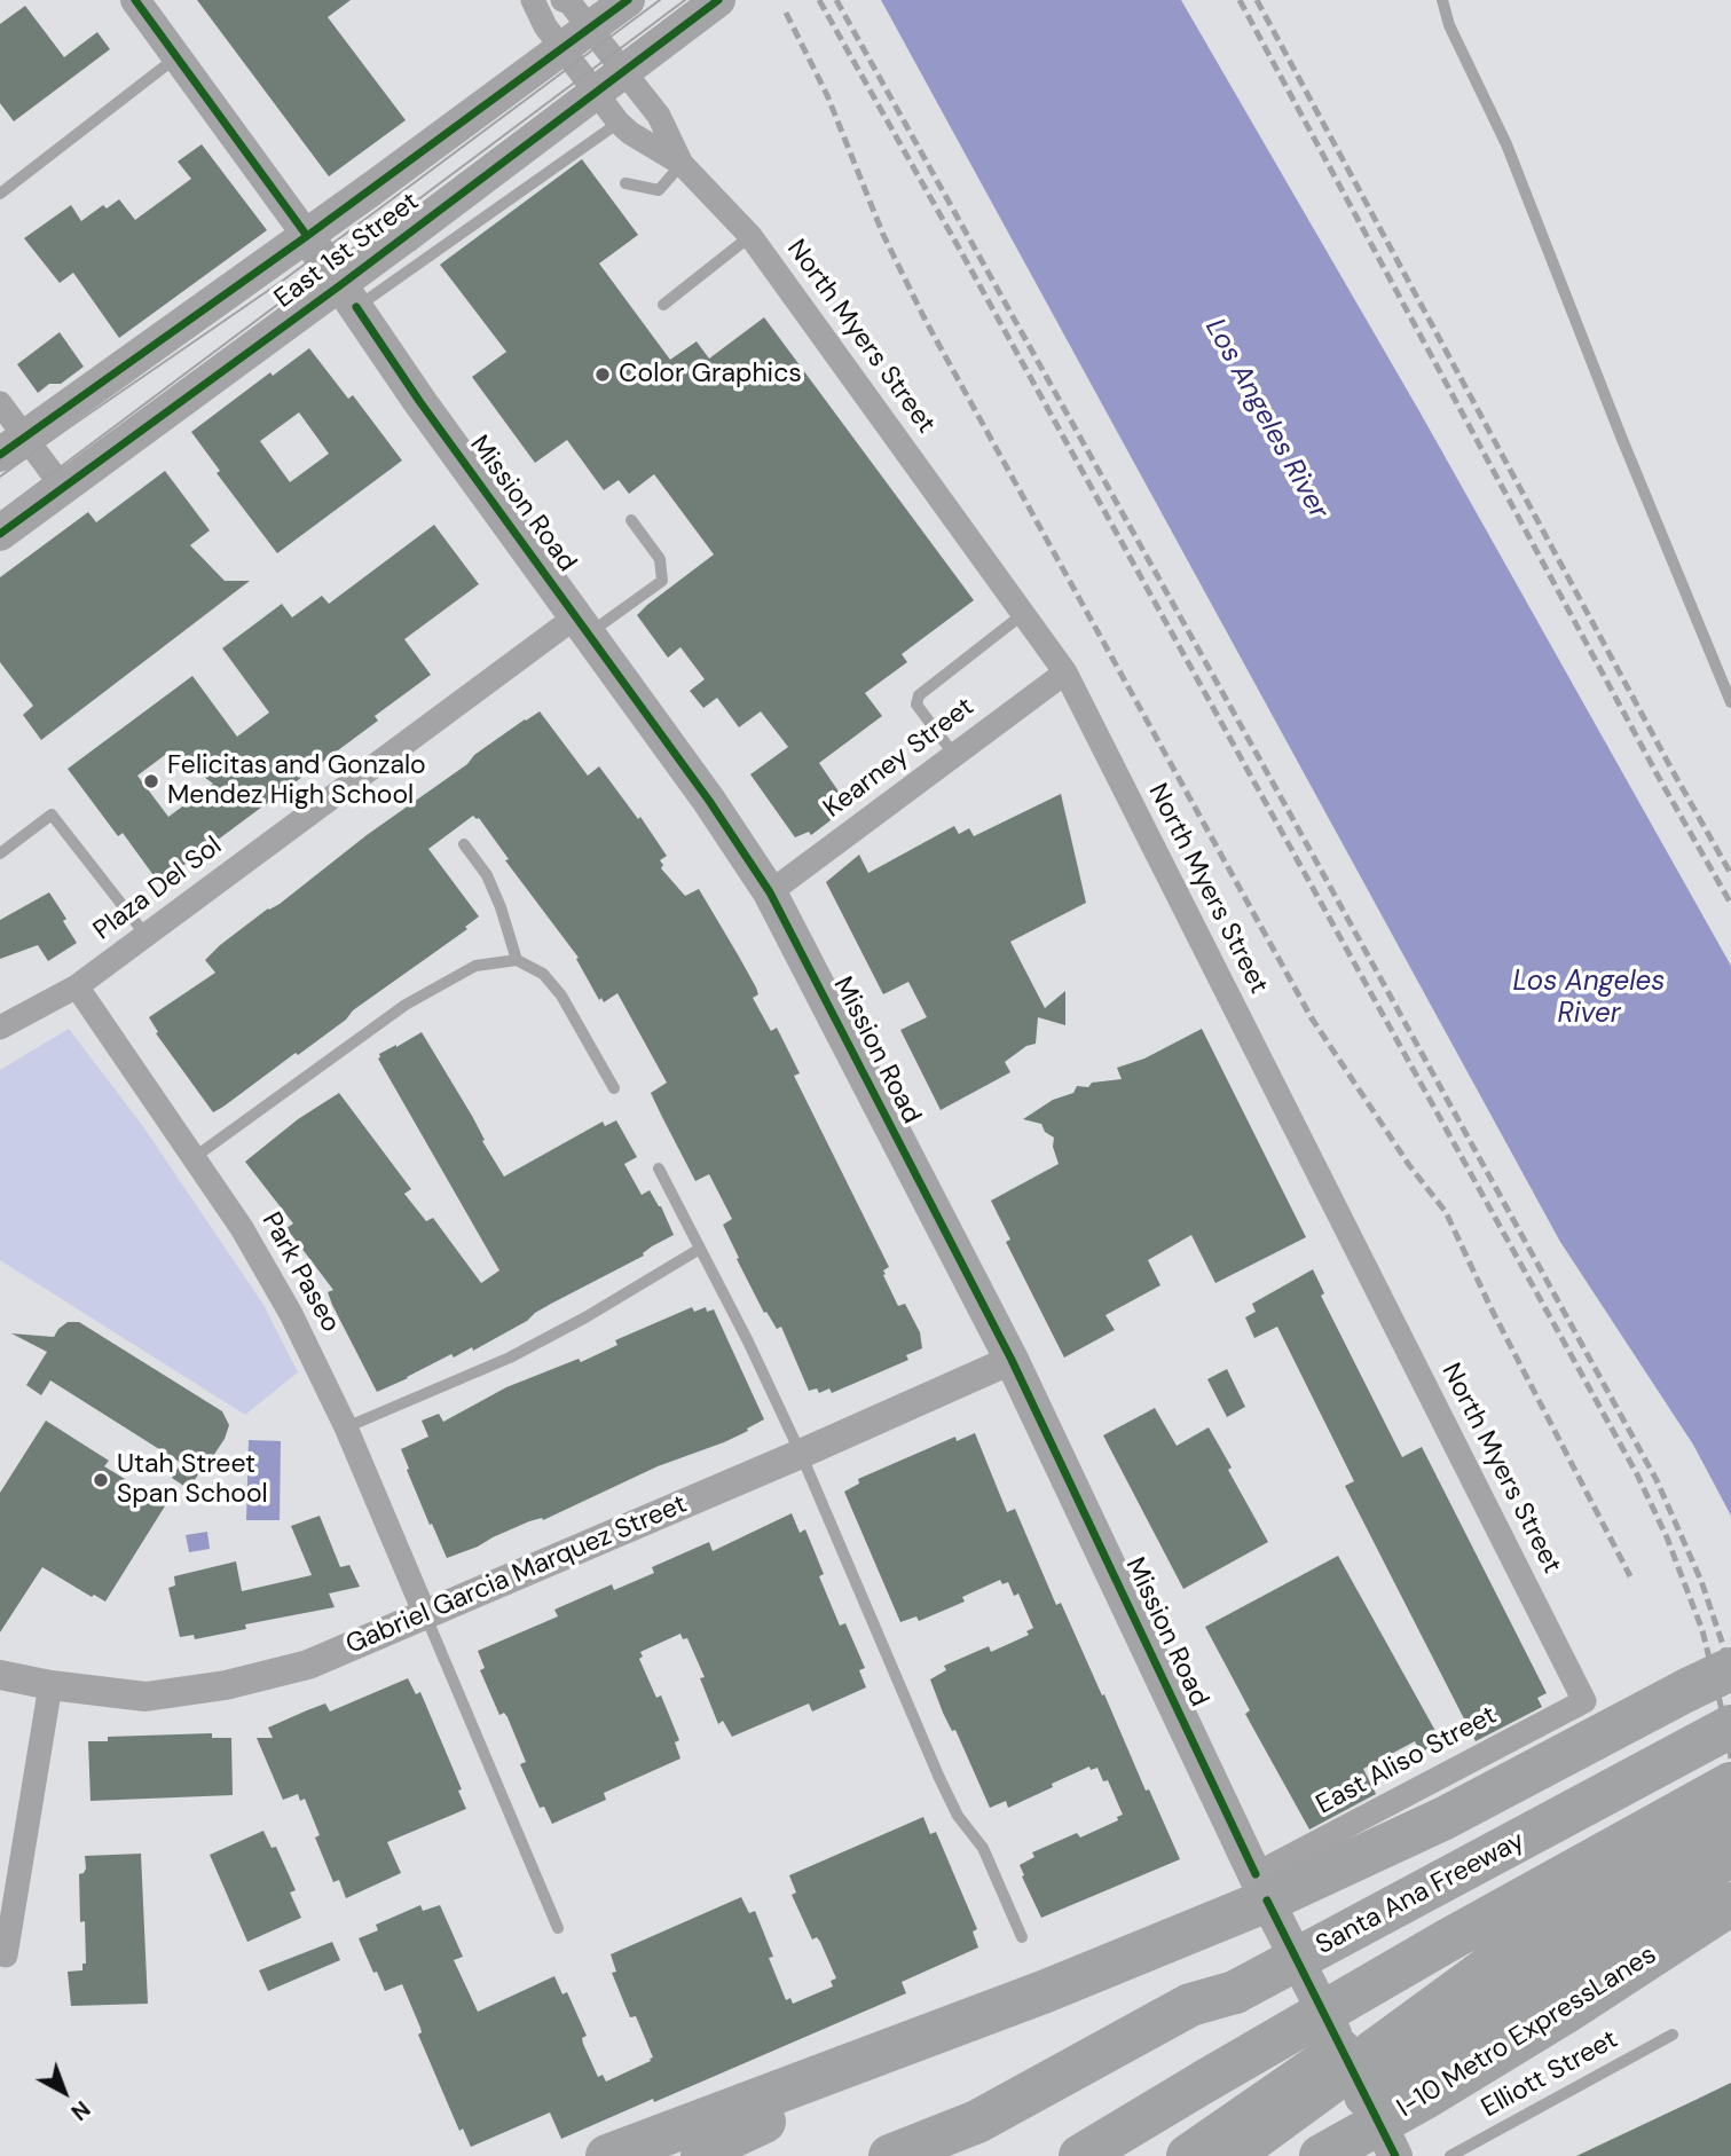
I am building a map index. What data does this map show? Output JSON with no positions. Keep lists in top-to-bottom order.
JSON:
{
  "streets": {
    "highway": ["Santa Ana Freeway", "I-10 Metro ExpressLanes"],
    "main road": ["East 1st Street", "Mission Road"],
    "street": [
      "North Myers Street",
      "Kearney Street",
      "Plaza Del Sol",
      "Park Paseo",
      "Gabriel Garcia Marquez Street",
      "East Aliso Street"
    ],
    "lane": ["Elliott Street"]
  },
  "crossings": [
    ["East 1st Street", "Mission Road"],
    ["North Myers Street", "Kearney Street"],
    ["North Myers Street", "East Aliso Street"],
    ["Mission Road", "Kearney Street"],
    ["Mission Road", "Plaza Del Sol"],
    ["Mission Road", "Gabriel Garcia Marquez Street"],
    ["Mission Road", "East Aliso Street"],
    ["Plaza Del Sol", "Park Paseo"],
    ["Park Paseo", "Gabriel Garcia Marquez Street"]
  ],
  "water": ["Los Angeles River"],
  "places": ["Color Graphics", "Felicitas and Gonzalo Mendez High School", "Utah Street Span School"],
  "north": "bottom right"
}
